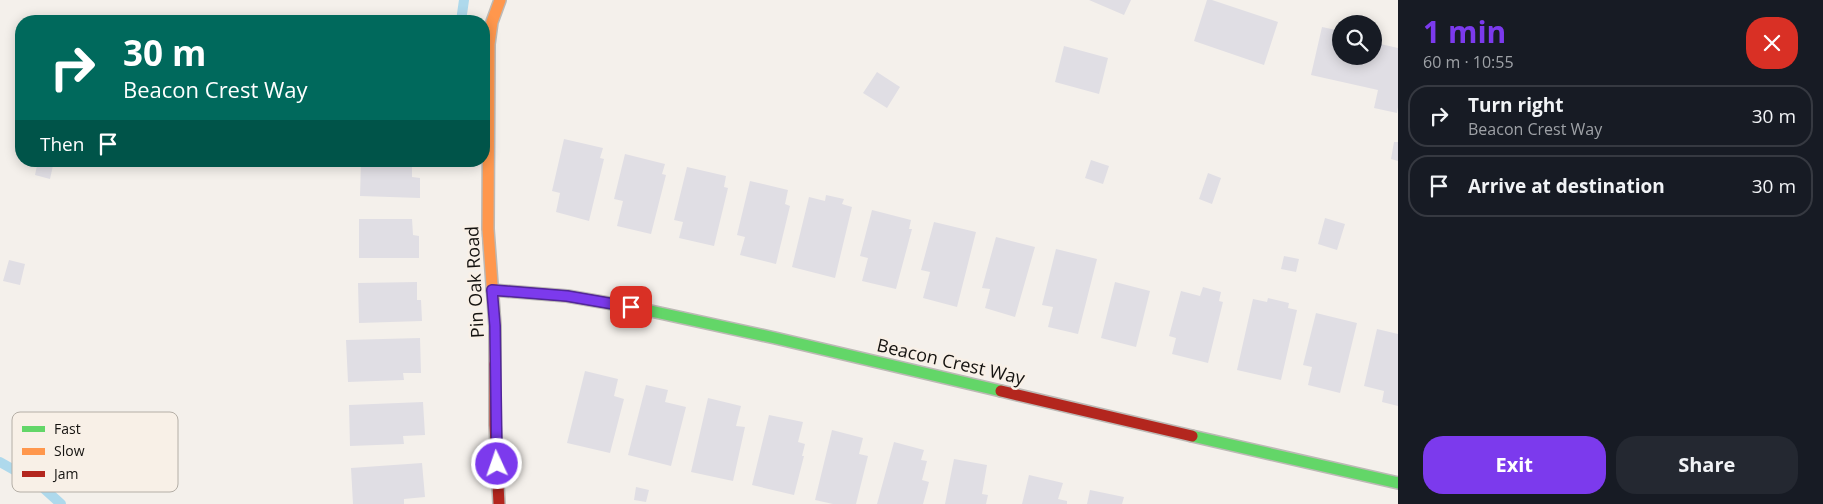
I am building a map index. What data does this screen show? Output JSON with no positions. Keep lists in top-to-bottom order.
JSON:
{
  "streets": {
    "street": ["Pin Oak Road", "Beacon Crest Way"]
  },
  "crossings": [
    ["Pin Oak Road", "Beacon Crest Way"]
  ],
  "legend": ["Fast", "Slow", "Jam"],
  "page": {
    "heading": ["1 min", "60 m · 10:55"],
    "turn": ["30 m", "Beacon Crest Way"],
    "list": [
      {
        "name": "Turn right",
        "note": "Beacon Crest Way",
        "value": "30 m"
      },
      {
        "name": "Arrive at destination",
        "value": "30 m"
      }
    ],
    "then": "Then",
    "buttons": ["Exit", "Share"]
  }
}
